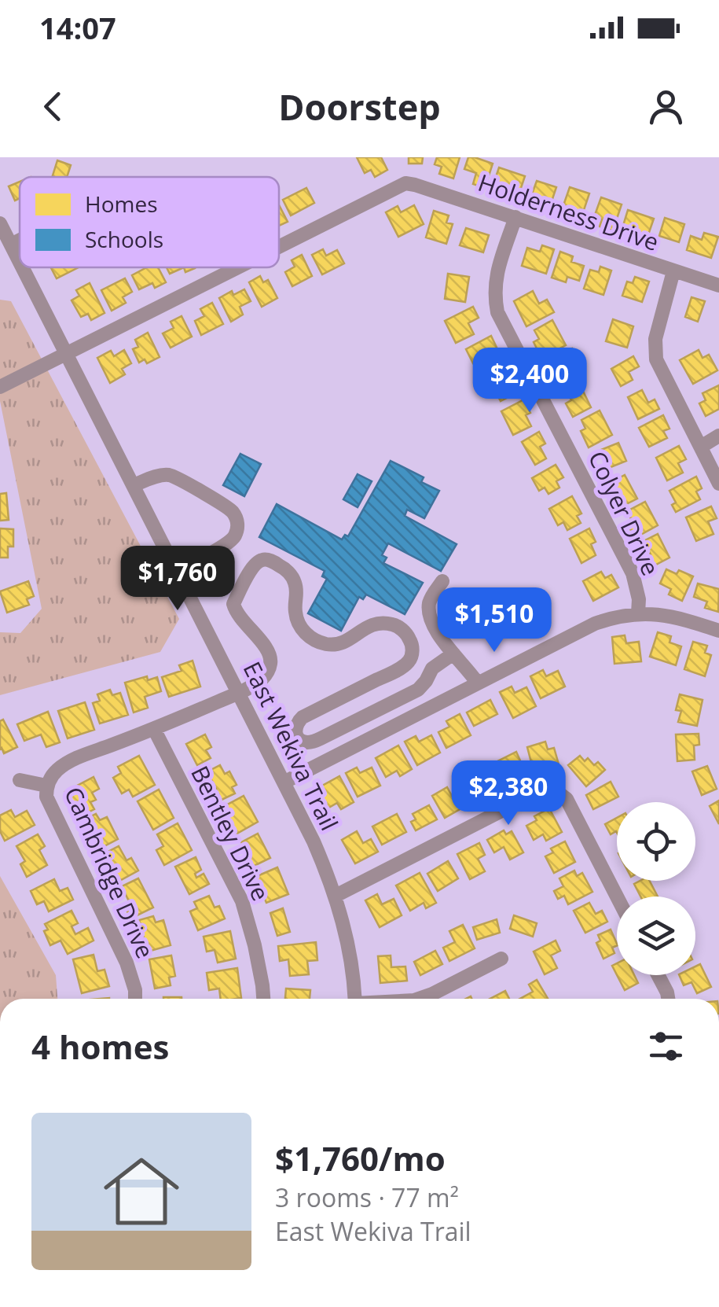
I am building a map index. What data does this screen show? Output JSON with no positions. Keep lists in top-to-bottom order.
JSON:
{
  "streets": {
    "street": [
      "Holderness Drive",
      "Colyer Drive",
      "East Wekiva Trail",
      "Bentley Drive",
      "Cambridge Drive"
    ]
  },
  "crossings": [
    ["Holderness Drive", "Colyer Drive"],
    ["Holderness Drive", "East Wekiva Trail"],
    ["East Wekiva Trail", "Cambridge Drive"],
    ["Bentley Drive", "Cambridge Drive"]
  ],
  "legend": ["Homes", "Schools"],
  "page": {
    "status": "14:07",
    "header": "Doorstep",
    "price": [
      "$2,400",
      "$1,760",
      "$1,510",
      "$2,380"
    ],
    "heading": "4 homes",
    "list": [
      {
        "name": "$1,760/mo",
        "note": "3 rooms · 77 m² · East Wekiva Trail"
      }
    ]
  }
}
